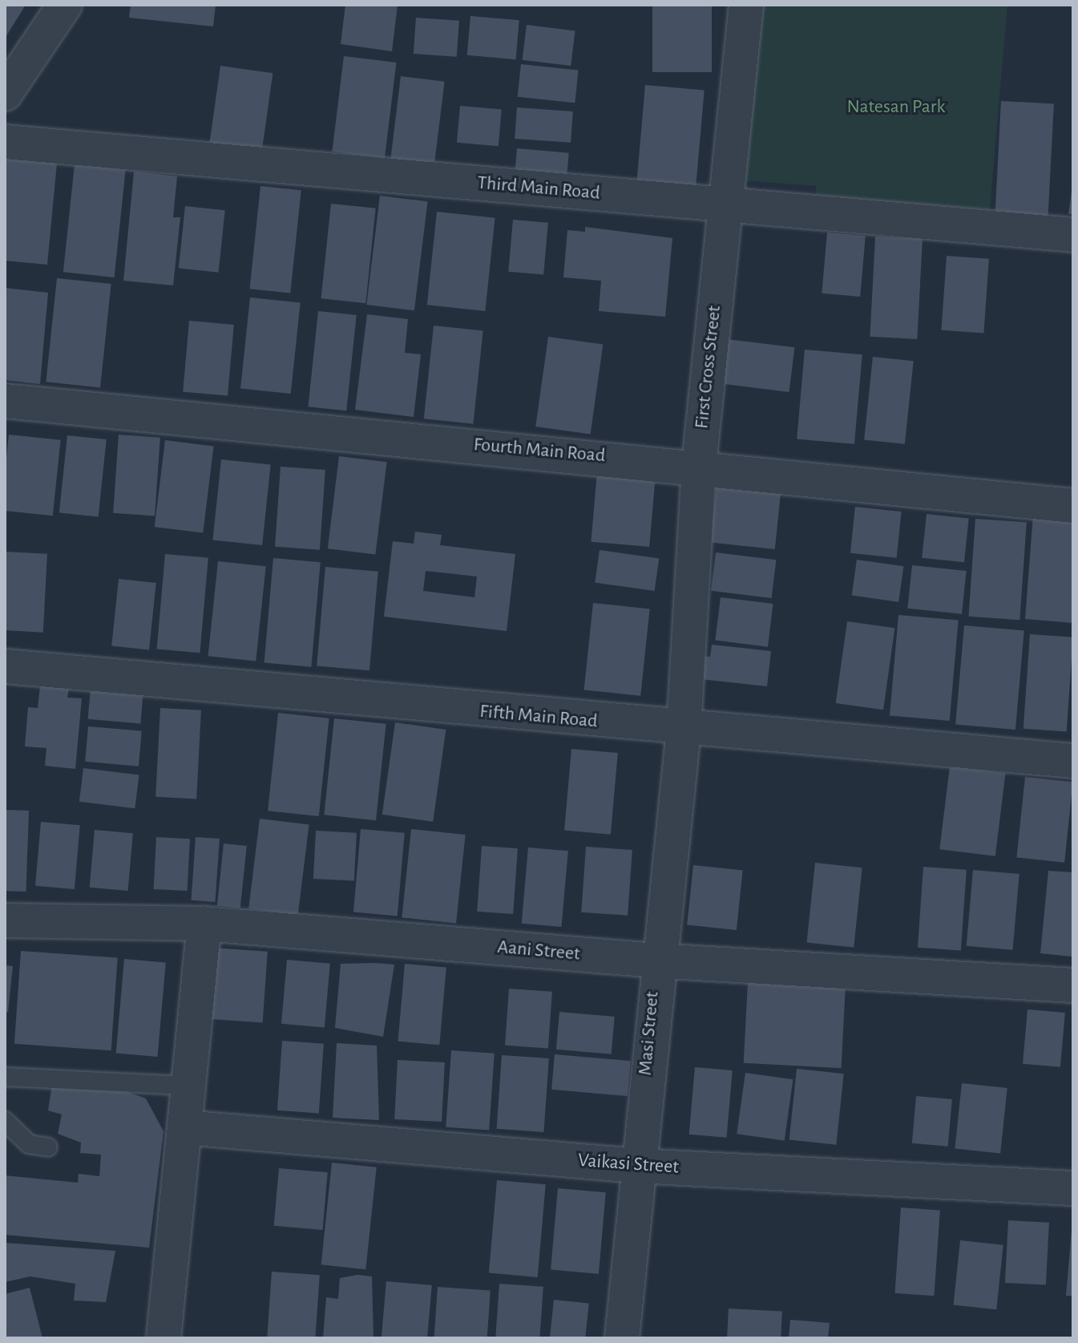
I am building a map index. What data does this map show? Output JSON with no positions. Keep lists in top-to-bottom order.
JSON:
{
  "streets": {
    "street": [
      "Third Main Road",
      "First Cross Street",
      "Fourth Main Road",
      "Fifth Main Road",
      "Aani Street",
      "Masi Street",
      "Vaikasi Street"
    ]
  },
  "crossings": [
    ["Third Main Road", "First Cross Street"],
    ["First Cross Street", "Fourth Main Road"],
    ["First Cross Street", "Fifth Main Road"],
    ["First Cross Street", "Masi Street"],
    ["Fifth Main Road", "Masi Street"],
    ["Aani Street", "Masi Street"],
    ["Masi Street", "Vaikasi Street"]
  ],
  "parks": ["Natesan Park"]
}
